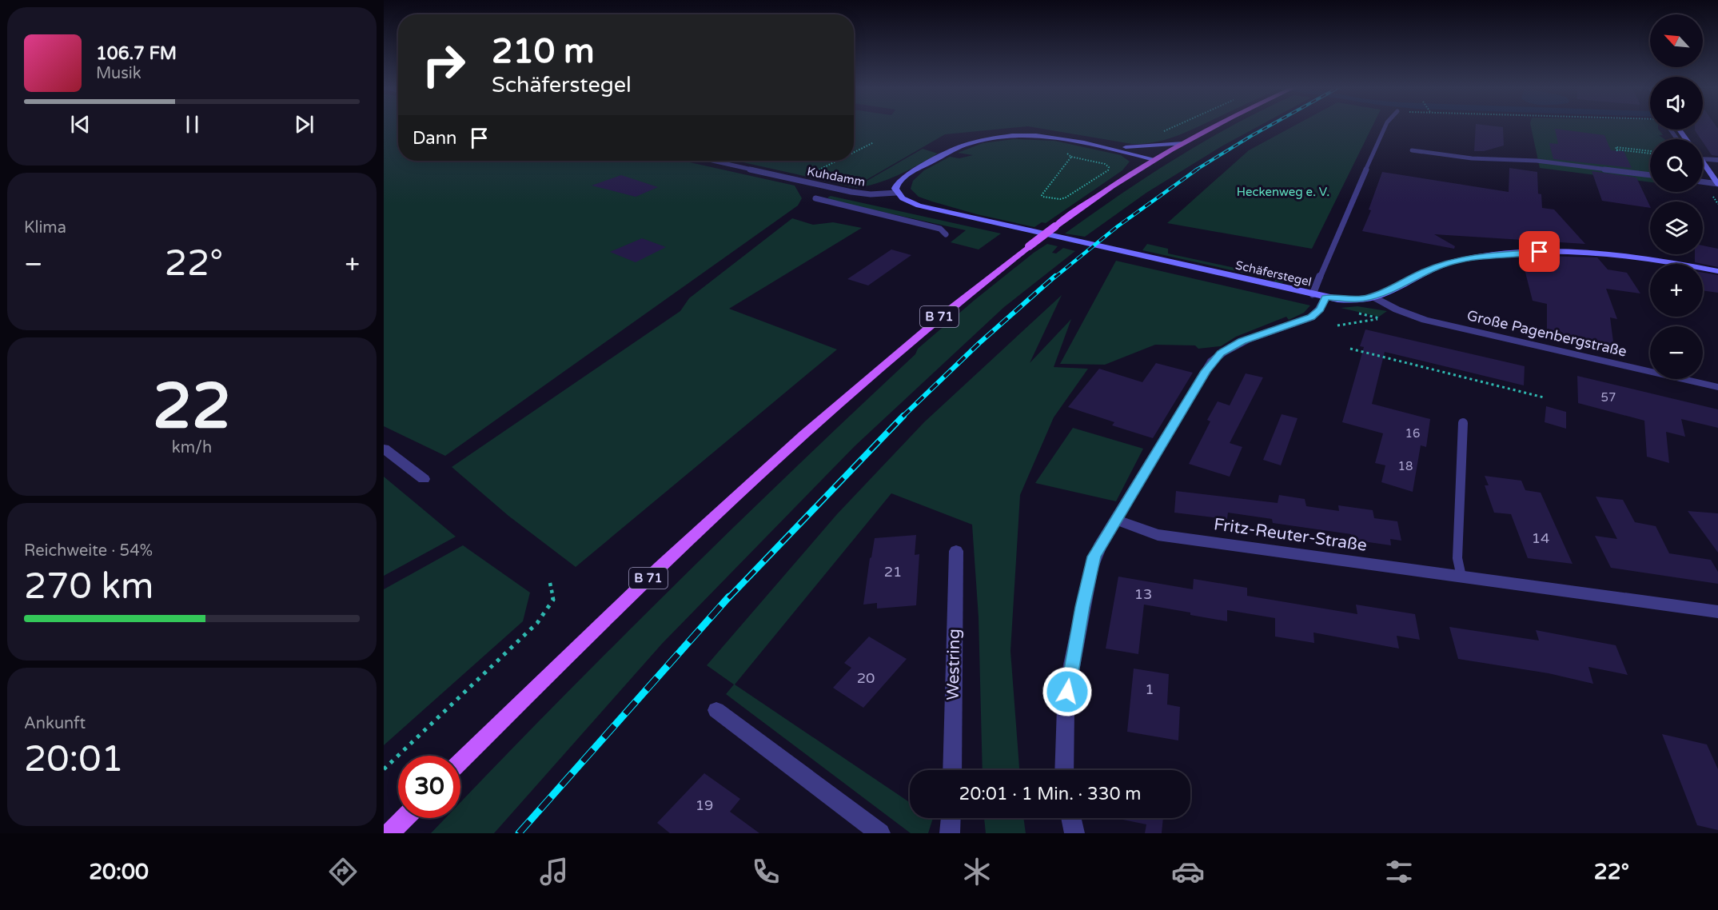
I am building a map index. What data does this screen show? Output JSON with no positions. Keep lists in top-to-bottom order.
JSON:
{
  "streets": {
    "main road": ["Schäferstegel", "B 71"],
    "street": ["Große Pagenbergstraße", "Fritz-Reuter-Straße", "Westring"],
    "lane": ["Kuhdamm"]
  },
  "crossings": [
    ["Kuhdamm", "Schäferstegel"],
    ["Schäferstegel", "Große Pagenbergstraße"]
  ],
  "parks": ["Heckenweg e. V."],
  "house_numbers": [
    "57",
    "16",
    "18",
    "14",
    "21",
    "13",
    "20",
    "1",
    "19"
  ],
  "north": "top left",
  "page": {
    "map_buttons": ["+", "−"],
    "turn": ["210 m", "Schäferstegel"],
    "song": ["106.7 FM", "Musik"],
    "then": "Dann",
    "tile": [
      "Klima",
      ["22", "km/h"],
      ["Reichweite · 54%", "270 km"],
      ["Ankunft", "20:01"]
    ],
    "heat": ["−", "22°", "+"],
    "limit": "30",
    "trip": "20:01 · 1 Min. · 330 m",
    "tabs": ["20:00", "22°"]
  }
}
